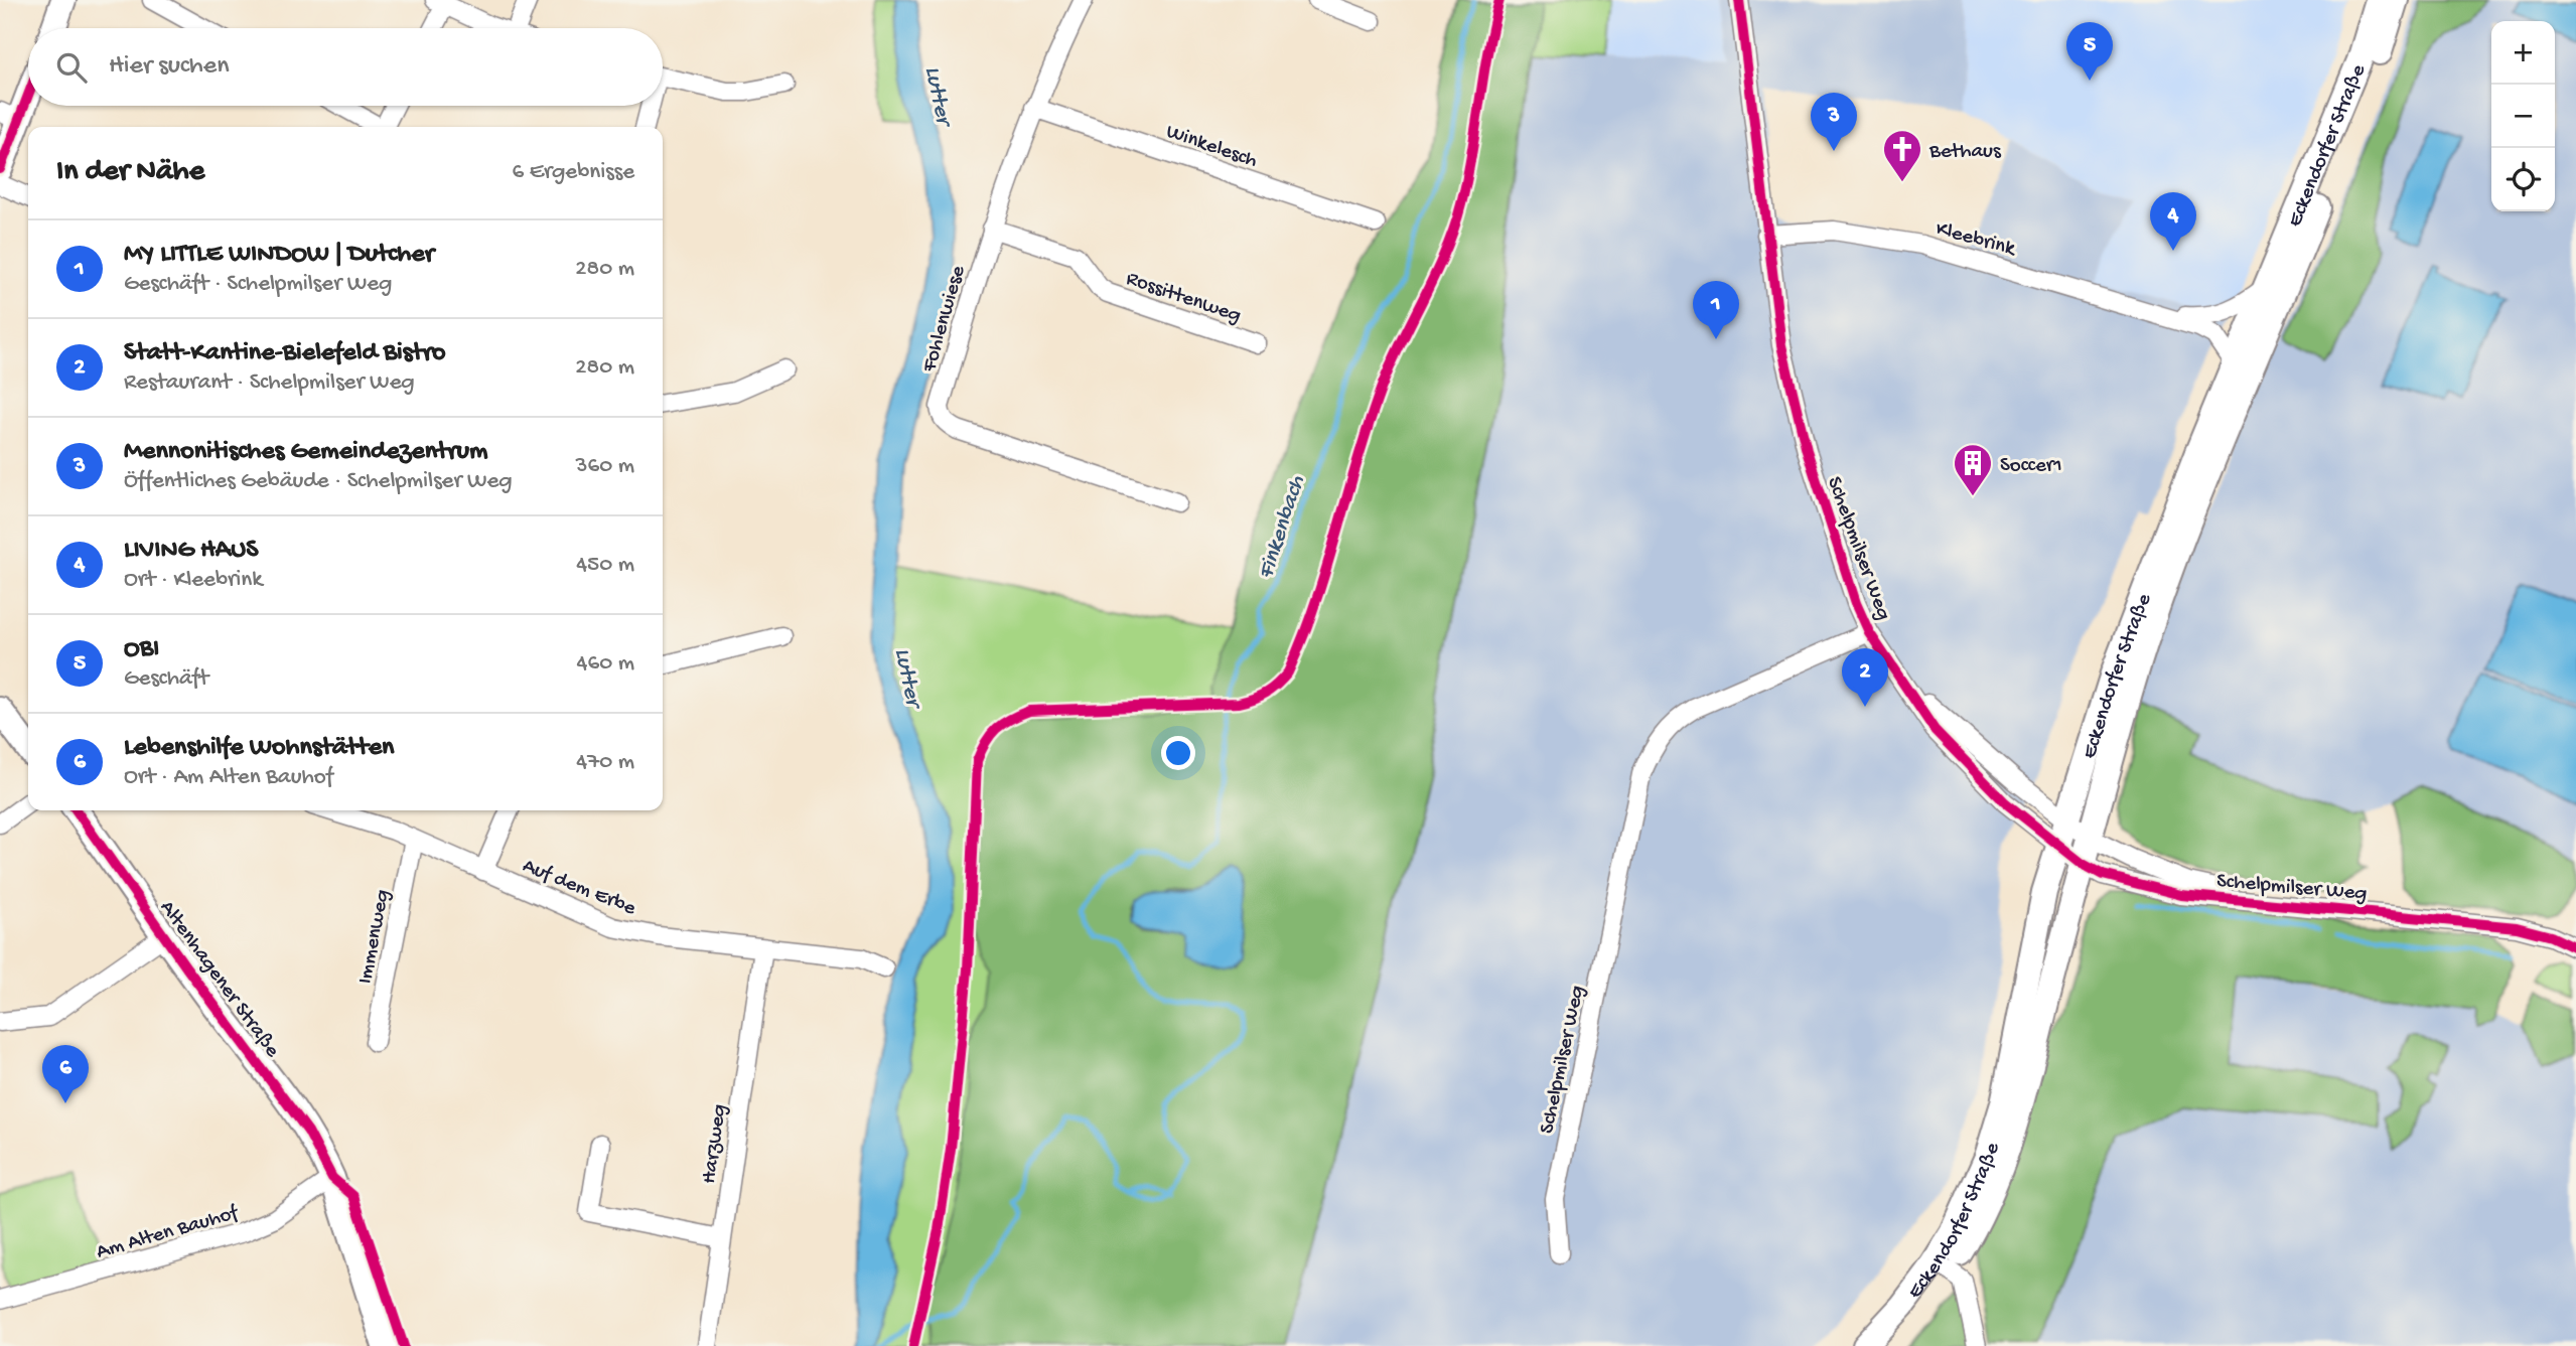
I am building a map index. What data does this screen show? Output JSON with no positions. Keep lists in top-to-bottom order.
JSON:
{
  "streets": {
    "main road": ["Eckendorfer Straße", "Altenhagener Straße"],
    "street": [
      "Winkelesch",
      "Kleebrink",
      "Rossittenweg",
      "Fohlenwiese",
      "Schelpmilser Weg",
      "Auf dem Erbe",
      "Immenweg",
      "Harzweg",
      "Am Alten Bauhof"
    ]
  },
  "crossings": [
    ["Winkelesch", "Fohlenwiese"],
    ["Eckendorfer Straße", "Kleebrink"],
    ["Eckendorfer Straße", "Schelpmilser Weg"],
    ["Kleebrink", "Schelpmilser Weg"],
    ["Rossittenweg", "Fohlenwiese"],
    ["Auf dem Erbe", "Immenweg"],
    ["Auf dem Erbe", "Harzweg"],
    ["Altenhagener Straße", "Am Alten Bauhof"]
  ],
  "water": ["Lutter", "Finkenbach"],
  "places": {
    "church": ["Bethaus"],
    "building": ["Soccer1"]
  },
  "page": {
    "map_buttons": ["+", "−"],
    "pins": [
      "5",
      "3",
      "4",
      "1",
      "2",
      "6"
    ],
    "search": "Hier suchen",
    "heading": ["In der Nähe", "6 Ergebnisse"],
    "list": [
      {
        "mark": "1",
        "name": "MY LITTLE WINDOW | Dutcher",
        "note": "Geschäft · Schelpmilser Weg",
        "value": "280 m"
      },
      {
        "mark": "2",
        "name": "Statt-Kantine-Bielefeld Bistro",
        "note": "Restaurant · Schelpmilser Weg",
        "value": "280 m"
      },
      {
        "mark": "3",
        "name": "Mennonitisches Gemeindezentrum",
        "note": "Öffentliches Gebäude · Schelpmilser Weg",
        "value": "360 m"
      },
      {
        "mark": "4",
        "name": "LIVING HAUS",
        "note": "Ort · Kleebrink",
        "value": "450 m"
      },
      {
        "mark": "5",
        "name": "OBI",
        "note": "Geschäft",
        "value": "460 m"
      },
      {
        "mark": "6",
        "name": "Lebenshilfe Wohnstätten",
        "note": "Ort · Am Alten Bauhof",
        "value": "470 m"
      }
    ]
  }
}
